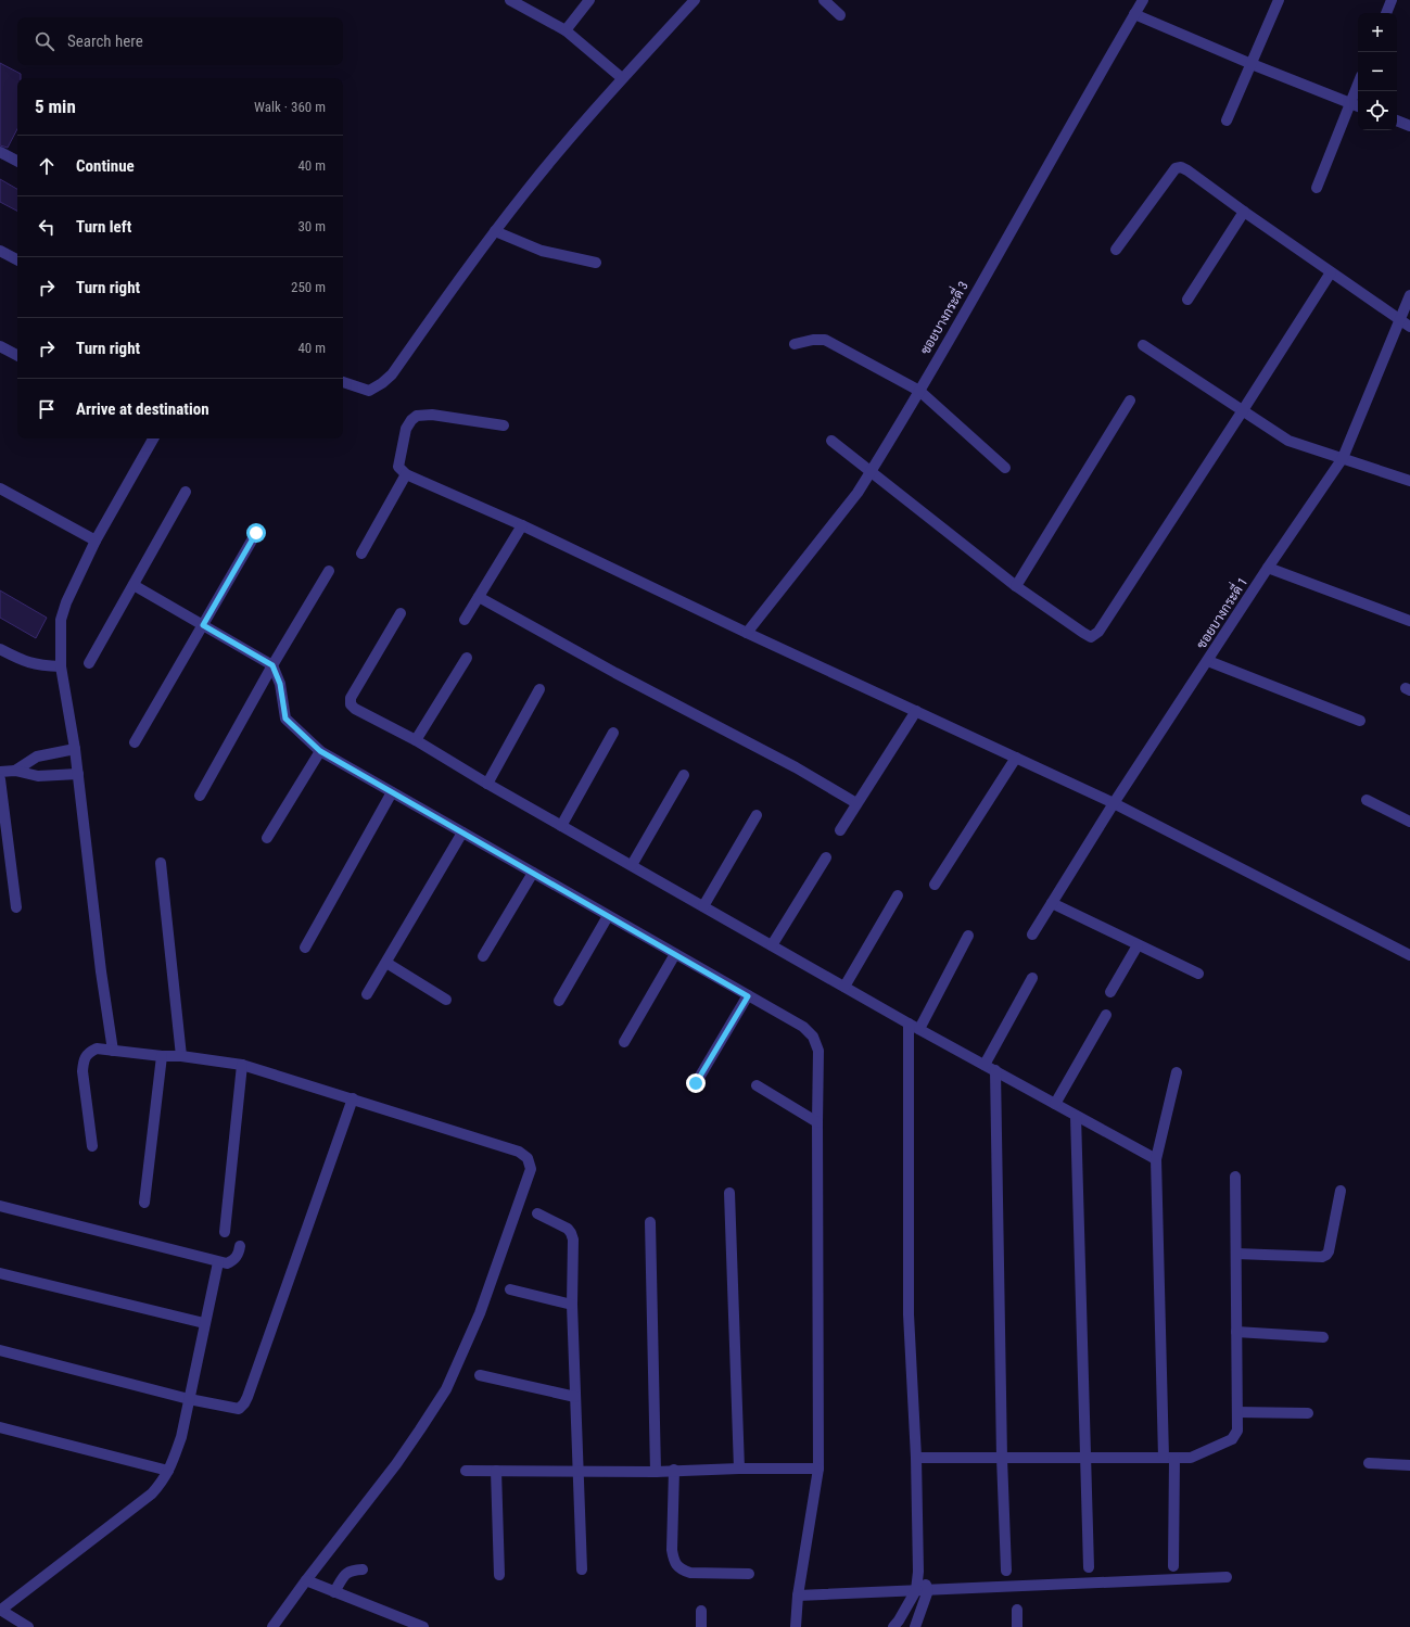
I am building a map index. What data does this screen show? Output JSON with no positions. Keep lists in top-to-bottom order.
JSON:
{
  "streets": {
    "street": ["ซอยบางกระดี่ 3", "ซอยบางกระดี่ 1"]
  },
  "page": {
    "map_buttons": ["+", "−"],
    "search": "Search here",
    "heading": ["5 min", "Walk · 360 m"],
    "list": [
      ["Continue", "40 m"],
      ["Turn left", "30 m"],
      ["Turn right", "250 m"],
      ["Turn right", "40 m"],
      "Arrive at destination"
    ]
  }
}
